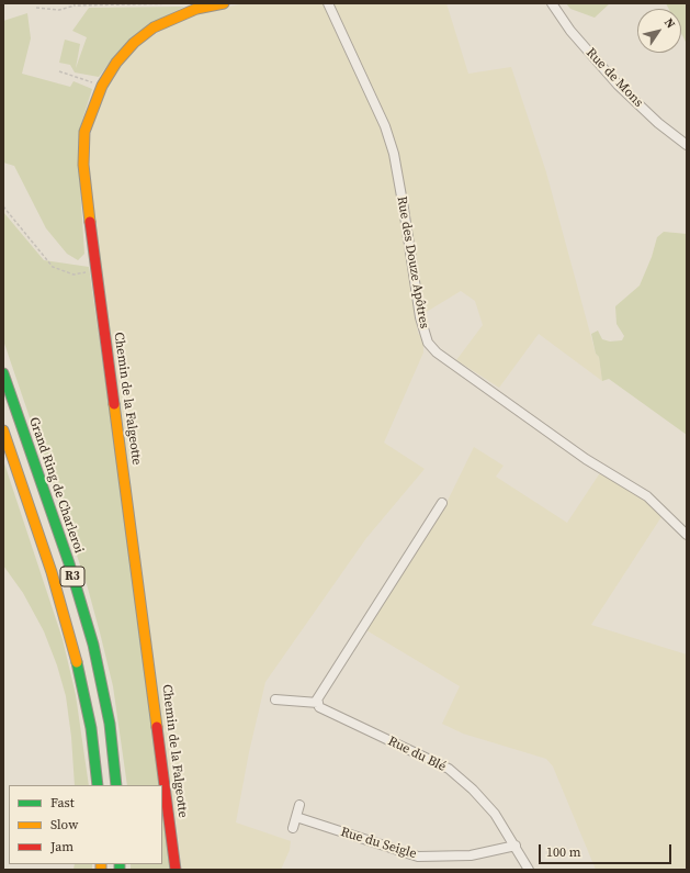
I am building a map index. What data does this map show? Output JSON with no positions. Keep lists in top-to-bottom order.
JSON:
{
  "streets": {
    "main road": ["Chemin de la Falgeotte", "Grand Ring de Charleroi", "R3"],
    "street": [
      "Rue de Mons",
      "Rue des Douze Apôtres",
      "Rue du Blé",
      "Rue du Seigle"
    ]
  },
  "crossings": [
    ["Rue du Blé", "Rue du Seigle"]
  ],
  "legend": ["Fast", "Slow", "Jam"],
  "scale_bar": "100 m",
  "north": "top right"
}
